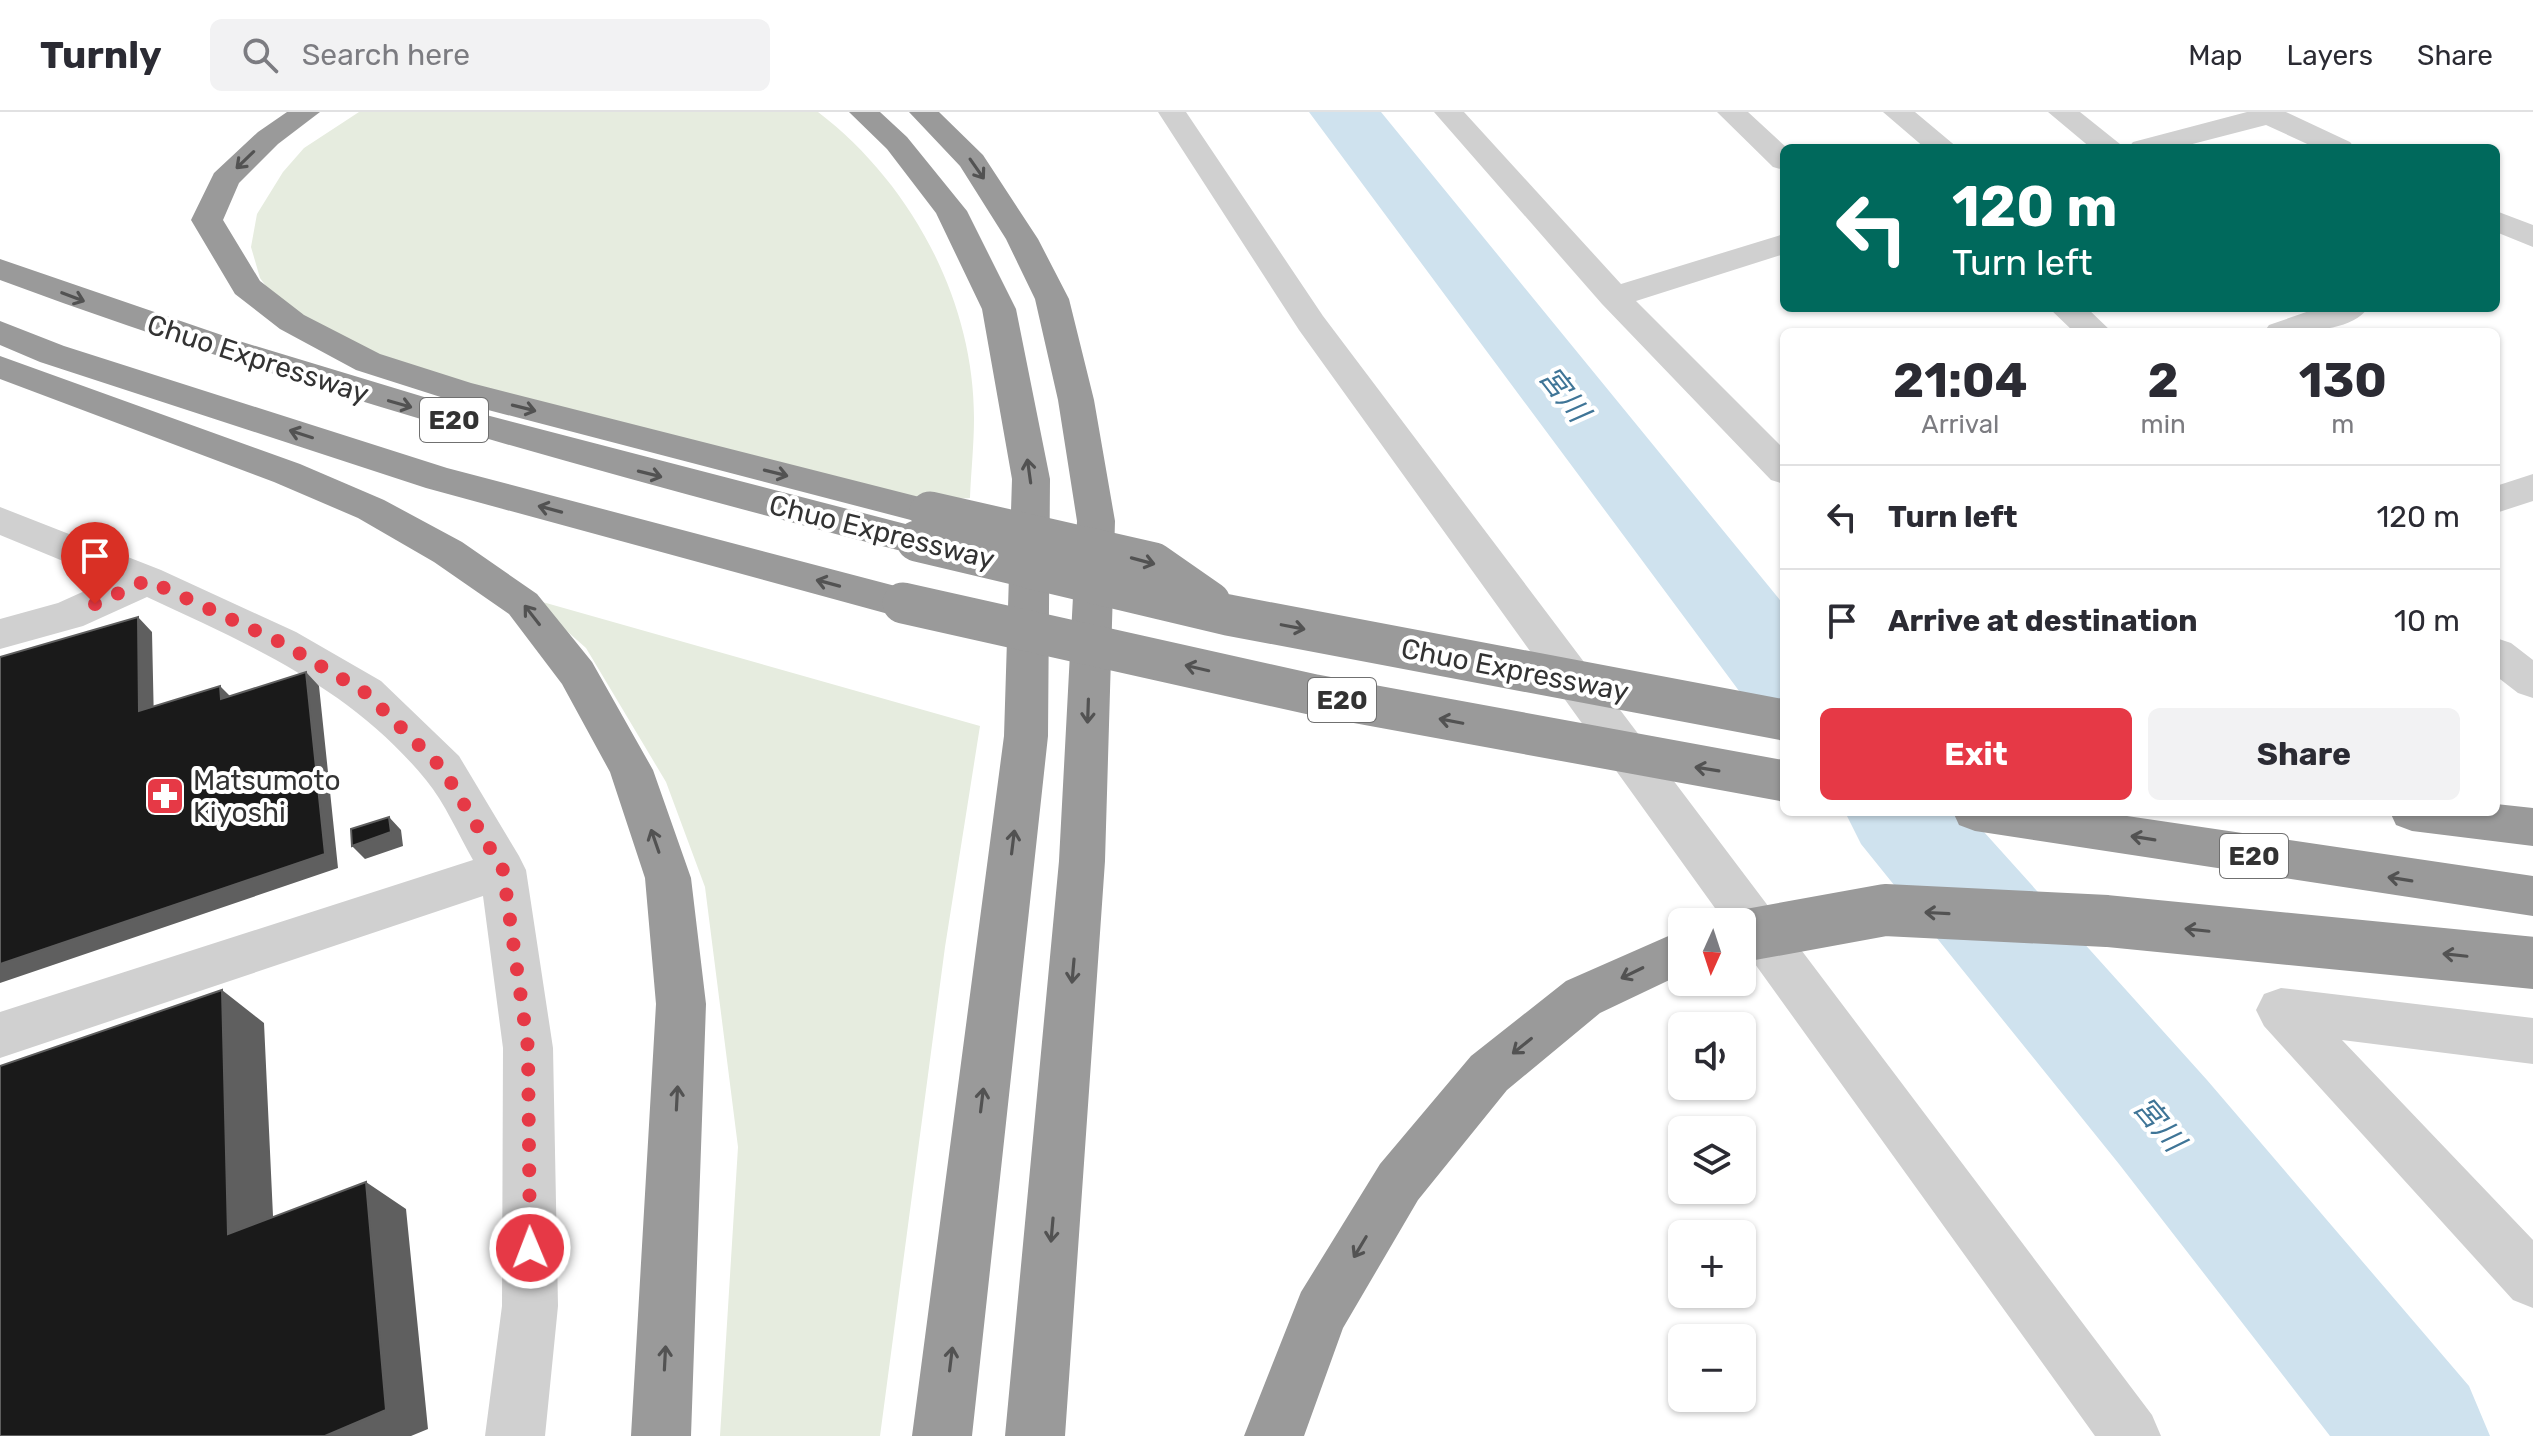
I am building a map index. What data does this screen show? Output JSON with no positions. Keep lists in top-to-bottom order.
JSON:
{
  "streets": {
    "highway": ["Chuo Expressway", "E20"]
  },
  "water": ["宮川"],
  "places": {
    "pharmacy": ["Matsumoto Kiyoshi"]
  },
  "north": "bottom",
  "page": {
    "header": "Turnly",
    "search": "Search here",
    "nav": ["Map", "Layers", "Share"],
    "turn": ["120 m", "Turn left"],
    "eta": [
      "21:04",
      "Arrival",
      "2",
      "min",
      "130",
      "m"
    ],
    "list": [
      {
        "name": "Turn left",
        "value": "120 m"
      },
      {
        "name": "Arrive at destination",
        "value": "10 m"
      }
    ],
    "buttons": ["Exit", "Share"],
    "map_buttons": ["+", "−"]
  }
}
